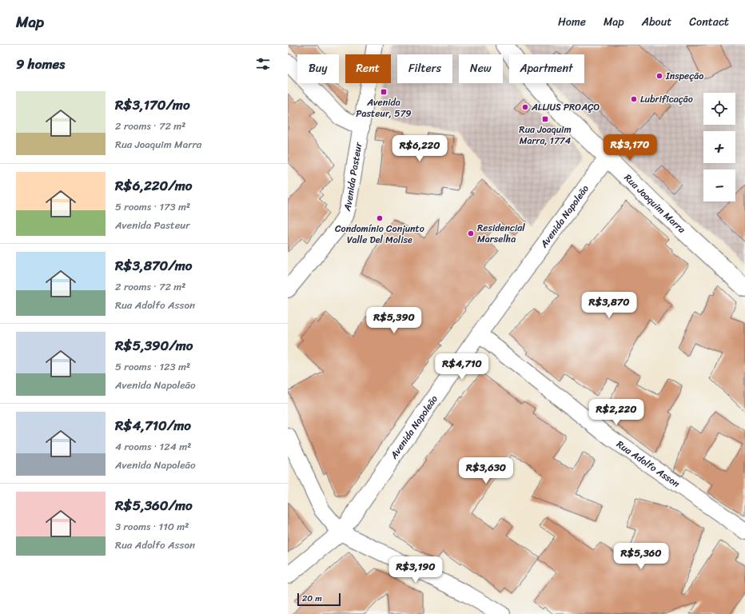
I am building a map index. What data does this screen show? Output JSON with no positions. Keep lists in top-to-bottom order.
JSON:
{
  "streets": {
    "street": [
      "Avenida Pasteur",
      "Rua Joaquim Marra",
      "Avenida Napoleão",
      "Rua Adolfo Asson"
    ]
  },
  "crossings": [
    ["Rua Joaquim Marra", "Avenida Napoleão"],
    ["Avenida Napoleão", "Rua Adolfo Asson"]
  ],
  "places": {
    "other": [
      "Inspeção",
      "Lubrificação",
      "ALLIUS PROAÇO",
      "Condomínio Conjunto Valle Del Molise",
      "Residencial Marselha"
    ],
    "transit": ["Avenida Pasteur, 579", "Rua Joaquim Marra, 1774"]
  },
  "scale_bar": "20 m",
  "page": {
    "header": "Map",
    "nav": [
      "Home",
      "Map",
      "About",
      "Contact"
    ],
    "heading": "9 homes",
    "chip": [
      "Buy",
      "Rent",
      "Filters",
      "New",
      "Apartment"
    ],
    "list": [
      {
        "name": "R$3,170/mo",
        "note": "2 rooms · 72 m² · Rua Joaquim Marra"
      },
      {
        "name": "R$6,220/mo",
        "note": "5 rooms · 173 m² · Avenida Pasteur"
      },
      {
        "name": "R$3,870/mo",
        "note": "2 rooms · 72 m² · Rua Adolfo Asson"
      },
      {
        "name": "R$5,390/mo",
        "note": "5 rooms · 123 m² · Avenida Napoleão"
      },
      {
        "name": "R$4,710/mo",
        "note": "4 rooms · 124 m² · Avenida Napoleão"
      },
      {
        "name": "R$5,360/mo",
        "note": "3 rooms · 110 m² · Rua Adolfo Asson"
      }
    ],
    "map_buttons": ["+", "−"],
    "price": [
      "R$3,170",
      "R$6,220",
      "R$3,870",
      "R$5,390",
      "R$4,710",
      "R$2,220",
      "R$3,630",
      "R$5,360",
      "R$3,190"
    ],
    "scale": "20 m"
  }
}
